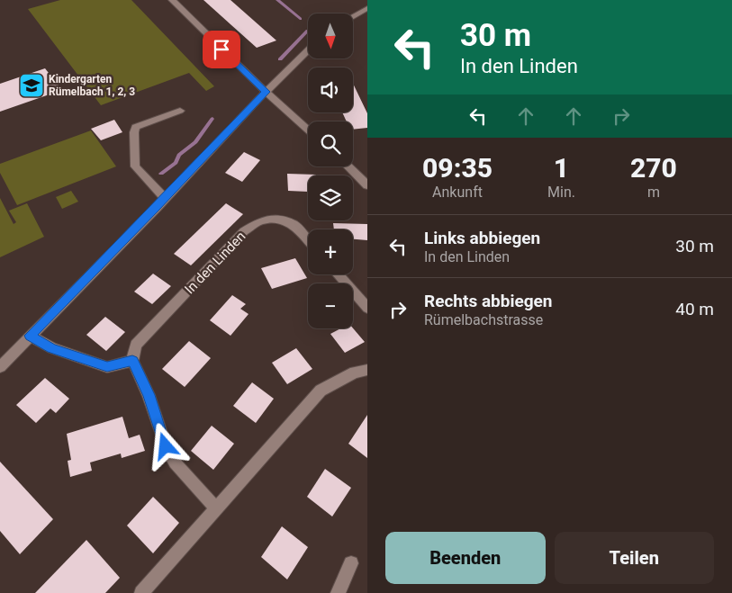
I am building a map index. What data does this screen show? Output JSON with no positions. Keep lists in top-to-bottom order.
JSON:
{
  "streets": {
    "street": ["In den Linden"]
  },
  "places": {
    "school or university": ["Kindergarten Rümelbach 1, 2, 3"]
  },
  "north": "bottom",
  "page": {
    "turn": ["30 m", "In den Linden"],
    "map_buttons": ["+", "−"],
    "eta": [
      "09:35",
      "Ankunft",
      "1",
      "Min.",
      "270",
      "m"
    ],
    "list": [
      {
        "name": "Links abbiegen",
        "note": "In den Linden",
        "value": "30 m"
      },
      {
        "name": "Rechts abbiegen",
        "note": "Rümelbachstrasse",
        "value": "40 m"
      }
    ],
    "buttons": ["Beenden", "Teilen"]
  }
}
